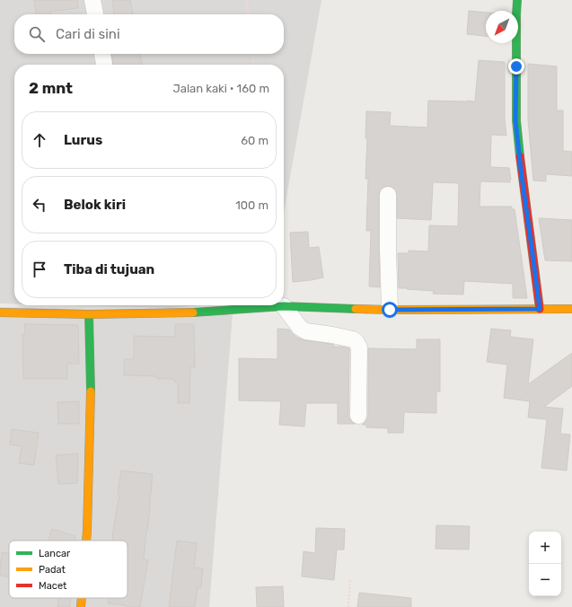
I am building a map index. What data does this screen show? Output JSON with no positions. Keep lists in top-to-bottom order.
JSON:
{
  "legend": ["Lancar", "Padat", "Macet"],
  "north": "bottom left",
  "page": {
    "search": "Cari di sini",
    "heading": ["2 mnt", "Jalan kaki · 160 m"],
    "list": [
      ["Lurus", "60 m"],
      ["Belok kiri", "100 m"],
      "Tiba di tujuan"
    ],
    "map_buttons": ["+", "−"]
  }
}
